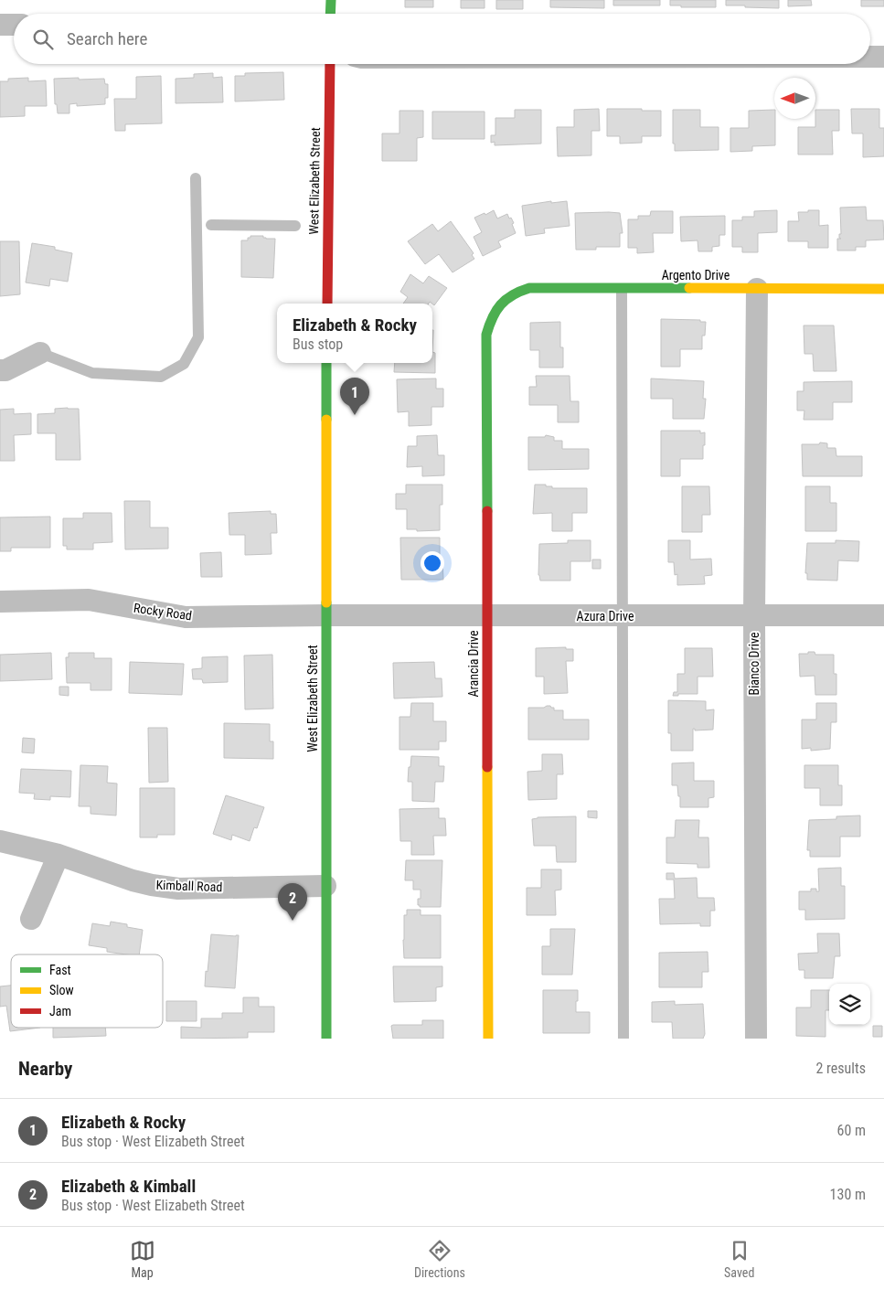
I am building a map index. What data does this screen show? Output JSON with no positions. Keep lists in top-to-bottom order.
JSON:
{
  "streets": {
    "street": [
      "West Elizabeth Street",
      "Argento Drive",
      "Rocky Road",
      "Azura Drive",
      "Arancia Drive",
      "Bianco Drive",
      "Kimball Road"
    ]
  },
  "crossings": [
    ["West Elizabeth Street", "Rocky Road"],
    ["West Elizabeth Street", "Azura Drive"],
    ["West Elizabeth Street", "Kimball Road"],
    ["Argento Drive", "Arancia Drive"],
    ["Argento Drive", "Bianco Drive"],
    ["Rocky Road", "Azura Drive"],
    ["Azura Drive", "Arancia Drive"],
    ["Azura Drive", "Bianco Drive"]
  ],
  "legend": ["Fast", "Slow", "Jam"],
  "north": "left",
  "page": {
    "search": "Search here",
    "popup": ["Elizabeth & Rocky", "Bus stop"],
    "pins": ["1", "2"],
    "heading": ["Nearby", "2 results"],
    "list": [
      {
        "mark": "1",
        "name": "Elizabeth & Rocky",
        "note": "Bus stop · West Elizabeth Street",
        "value": "60 m"
      },
      {
        "mark": "2",
        "name": "Elizabeth & Kimball",
        "note": "Bus stop · West Elizabeth Street",
        "value": "130 m"
      }
    ],
    "nav": ["Map", "Directions", "Saved"]
  }
}
